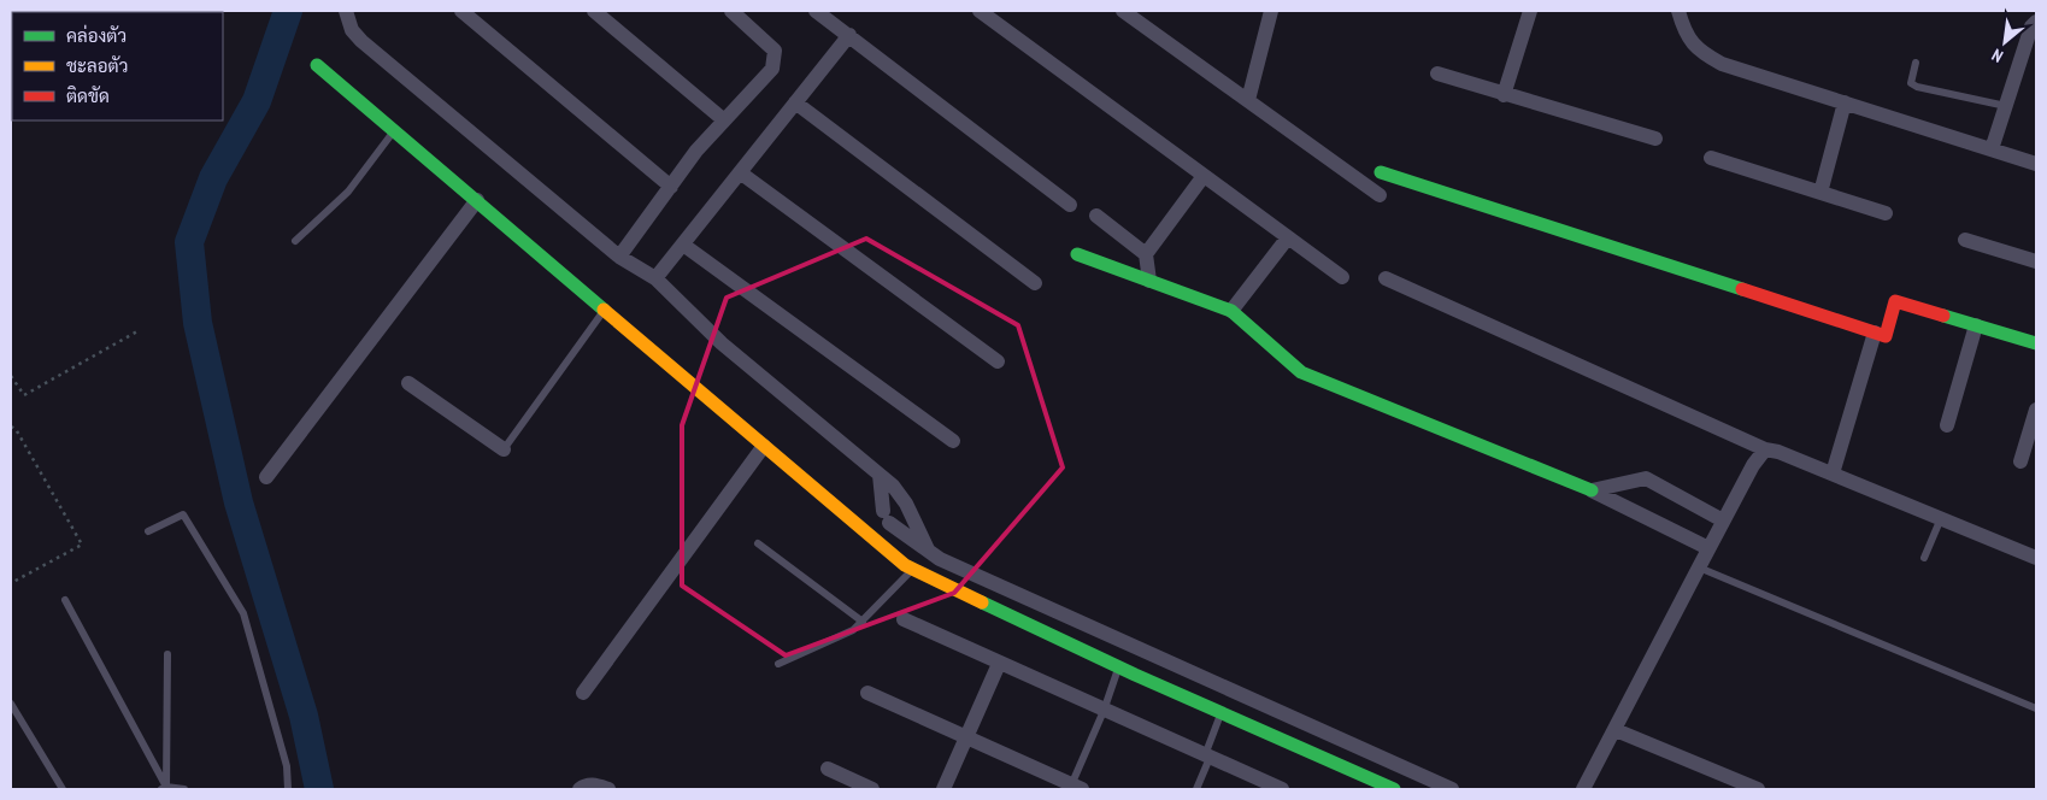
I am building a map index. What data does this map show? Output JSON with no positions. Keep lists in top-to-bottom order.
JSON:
{
  "legend": ["คล่องตัว", "ชะลอตัว", "ติดขัด"],
  "north": "bottom left"
}
